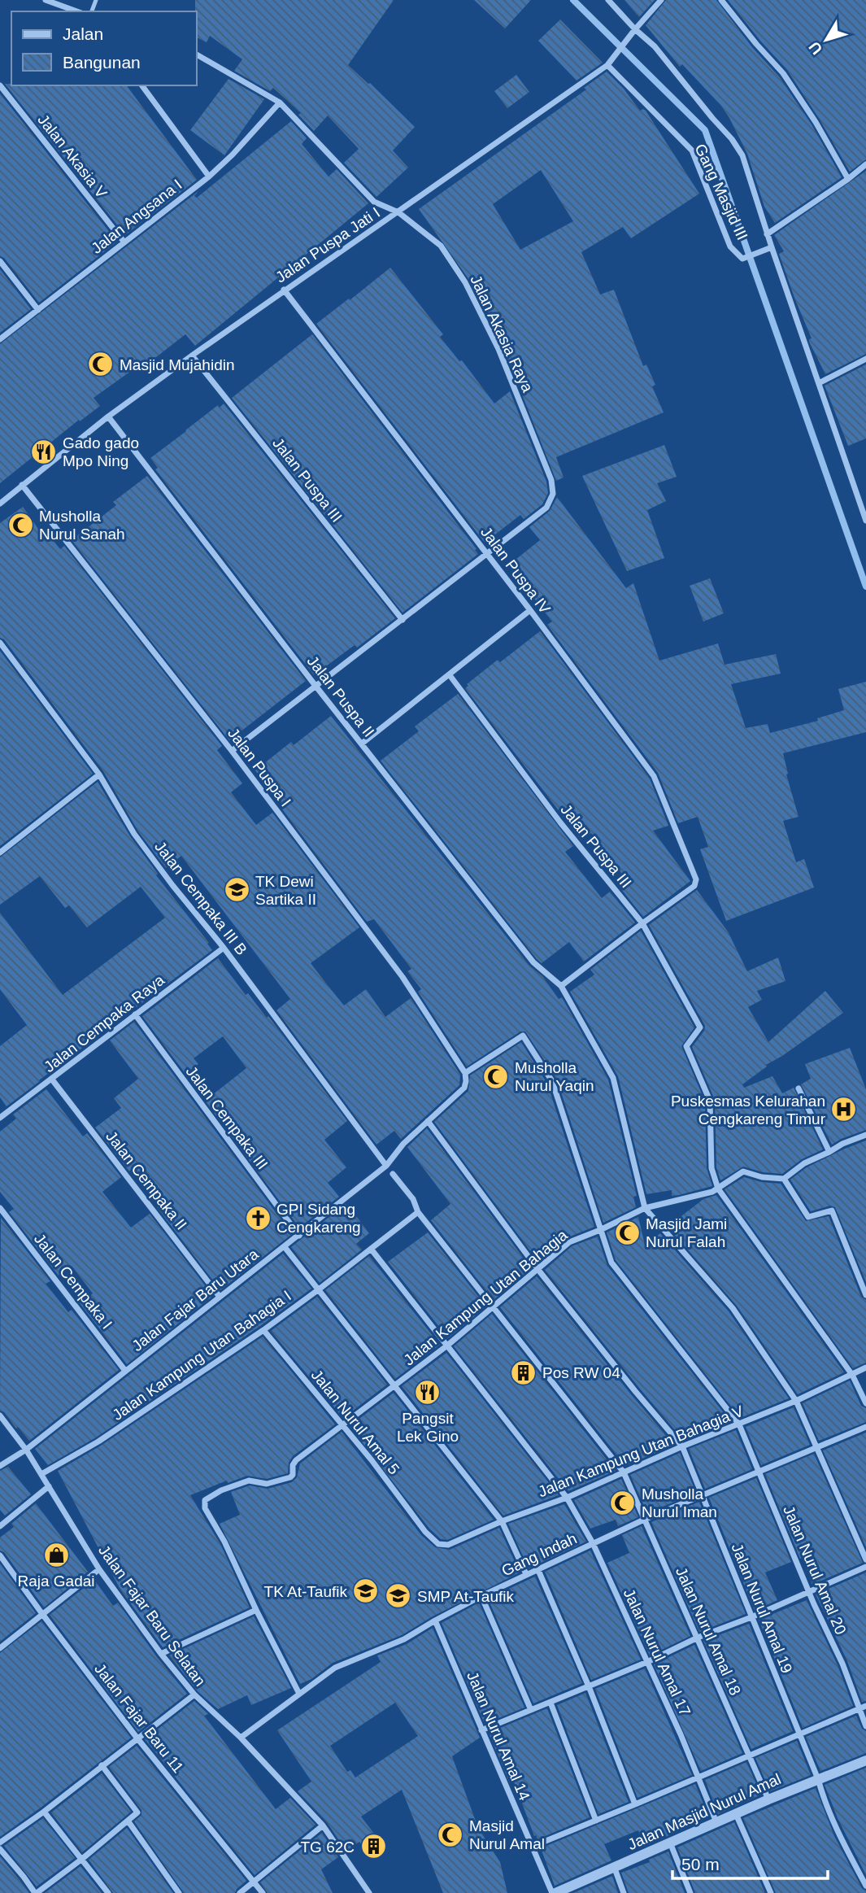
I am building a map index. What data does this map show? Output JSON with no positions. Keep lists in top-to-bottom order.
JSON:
{
  "streets": {
    "street": [
      "Jalan Akasia V",
      "Gang Masjid III",
      "Jalan Angsana I",
      "Jalan Puspa Jati I",
      "Jalan Akasia Raya",
      "Jalan Puspa III",
      "Jalan Puspa IV",
      "Jalan Puspa II",
      "Jalan Puspa I",
      "Jalan Cempaka III B",
      "Jalan Cempaka Raya",
      "Jalan Cempaka III",
      "Jalan Cempaka II",
      "Jalan Cempaka I",
      "Jalan Kampung Utan Bahagia",
      "Jalan Fajar Baru Utara",
      "Jalan Kampung Utan Bahagia I",
      "Jalan Nurul Amal 5",
      "Jalan Kampung Utan Bahagia V",
      "Gang Indah",
      "Jalan Nurul Amal 20",
      "Jalan Nurul Amal 19",
      "Jalan Fajar Baru Selatan",
      "Jalan Nurul Amal 18",
      "Jalan Nurul Amal 17",
      "Jalan Fajar Baru 11",
      "Jalan Nurul Amal 14",
      "Jalan Masjid Nurul Amal"
    ]
  },
  "crossings": [
    ["Jalan Akasia V", "Jalan Angsana I"],
    ["Gang Masjid III", "Jalan Puspa Jati I"],
    ["Jalan Angsana I", "Jalan Akasia Raya"],
    ["Jalan Puspa Jati I", "Jalan Akasia Raya"],
    ["Jalan Puspa Jati I", "Jalan Puspa III"],
    ["Jalan Puspa Jati I", "Jalan Puspa IV"],
    ["Jalan Puspa Jati I", "Jalan Puspa II"],
    ["Jalan Puspa Jati I", "Jalan Puspa I"],
    ["Jalan Akasia Raya", "Jalan Puspa IV"],
    ["Jalan Puspa III", "Jalan Puspa IV"],
    ["Jalan Puspa III", "Jalan Kampung Utan Bahagia"],
    ["Jalan Puspa I", "Jalan Fajar Baru Utara"],
    ["Jalan Puspa I", "Jalan Nurul Amal 20"],
    ["Jalan Cempaka III B", "Jalan Cempaka Raya"],
    ["Jalan Cempaka III B", "Jalan Fajar Baru Utara"],
    ["Jalan Cempaka Raya", "Jalan Cempaka III"],
    ["Jalan Cempaka Raya", "Jalan Cempaka II"],
    ["Jalan Cempaka III", "Jalan Fajar Baru Utara"],
    ["Jalan Cempaka II", "Jalan Fajar Baru Utara"],
    ["Jalan Cempaka I", "Jalan Fajar Baru Utara"],
    ["Jalan Kampung Utan Bahagia", "Jalan Nurul Amal 5"],
    ["Jalan Kampung Utan Bahagia", "Jalan Nurul Amal 20"],
    ["Jalan Kampung Utan Bahagia", "Jalan Nurul Amal 19"],
    ["Jalan Kampung Utan Bahagia", "Jalan Nurul Amal 18"],
    ["Jalan Kampung Utan Bahagia", "Jalan Nurul Amal 17"],
    ["Jalan Fajar Baru Utara", "Jalan Nurul Amal 20"],
    ["Jalan Fajar Baru Utara", "Jalan Nurul Amal 19"],
    ["Jalan Fajar Baru Utara", "Jalan Fajar Baru Selatan"],
    ["Jalan Kampung Utan Bahagia I", "Jalan Nurul Amal 5"],
    ["Jalan Kampung Utan Bahagia I", "Jalan Fajar Baru Selatan"],
    ["Jalan Kampung Utan Bahagia I", "Jalan Nurul Amal 18"],
    ["Jalan Kampung Utan Bahagia I", "Jalan Nurul Amal 17"],
    ["Jalan Nurul Amal 5", "Jalan Kampung Utan Bahagia V"],
    ["Jalan Kampung Utan Bahagia V", "Jalan Nurul Amal 20"],
    ["Jalan Kampung Utan Bahagia V", "Jalan Nurul Amal 19"],
    ["Jalan Kampung Utan Bahagia V", "Jalan Nurul Amal 18"],
    ["Jalan Kampung Utan Bahagia V", "Jalan Nurul Amal 17"],
    ["Gang Indah", "Jalan Nurul Amal 20"],
    ["Gang Indah", "Jalan Nurul Amal 19"],
    ["Gang Indah", "Jalan Fajar Baru Selatan"],
    ["Gang Indah", "Jalan Nurul Amal 18"],
    ["Gang Indah", "Jalan Nurul Amal 17"],
    ["Gang Indah", "Jalan Nurul Amal 14"],
    ["Jalan Nurul Amal 19", "Jalan Masjid Nurul Amal"],
    ["Jalan Nurul Amal 18", "Jalan Masjid Nurul Amal"],
    ["Jalan Nurul Amal 17", "Jalan Masjid Nurul Amal"],
    ["Jalan Nurul Amal 14", "Jalan Masjid Nurul Amal"]
  ],
  "places": {
    "mosque": [
      "Masjid Mujahidin",
      "Musholla Nurul Sanah",
      "Musholla Nurul Yaqin",
      "Masjid Jami Nurul Falah",
      "Musholla Nurul Iman",
      "Masjid Nurul Amal"
    ],
    "restaurant": ["Gado gado Mpo Ning", "Pangsit Lek Gino"],
    "school or university": ["TK Dewi Sartika II", "TK At-Taufik", "SMP At-Taufik"],
    "hospital": ["Puskesmas Kelurahan Cengkareng Timur"],
    "church": ["GPI Sidang Cengkareng"],
    "building": ["Pos RW 04", "TG 62C"],
    "shop": ["Raja Gadai"]
  },
  "legend": ["Jalan", "Bangunan"],
  "scale_bar": "50 m",
  "north": "bottom left"
}
